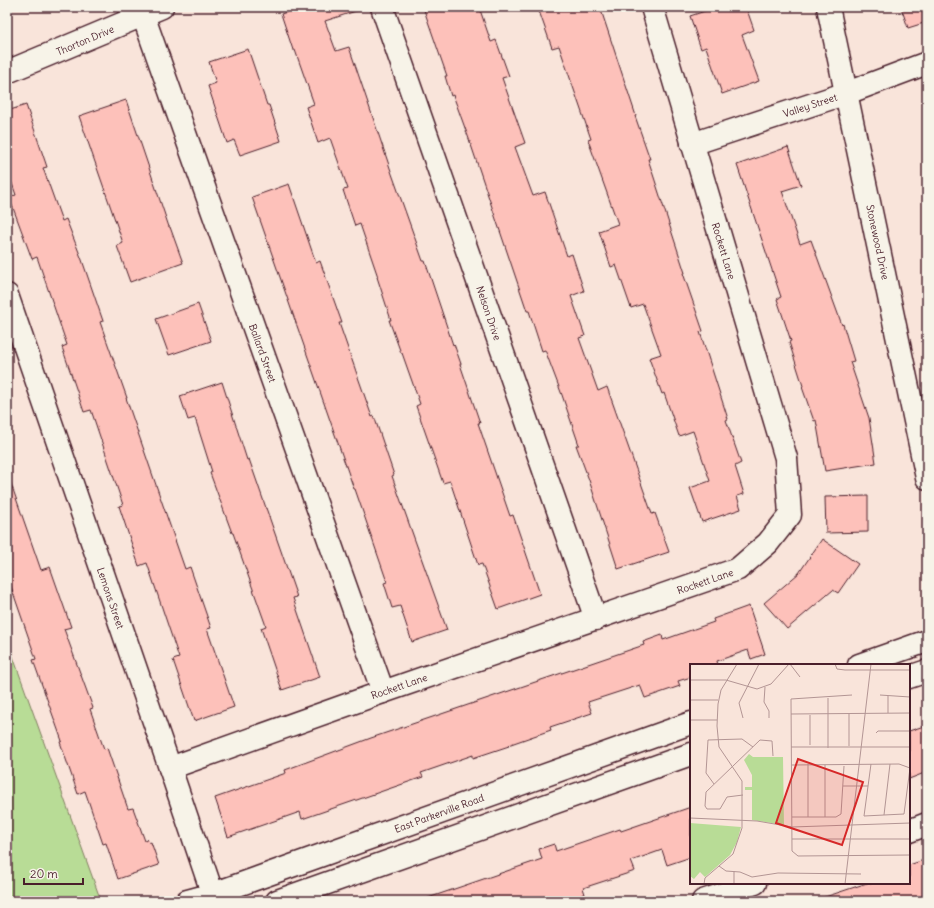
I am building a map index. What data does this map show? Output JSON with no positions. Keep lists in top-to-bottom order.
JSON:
{
  "streets": {
    "street": [
      "Thorton Drive",
      "Valley Street",
      "Stonewood Drive",
      "Rockett Lane",
      "Nelson Drive",
      "Ballard Street",
      "Lemons Street",
      "East Parkerville Road"
    ]
  },
  "crossings": [
    ["Thorton Drive", "Ballard Street"],
    ["Valley Street", "Stonewood Drive"],
    ["Valley Street", "Rockett Lane"],
    ["Rockett Lane", "Nelson Drive"],
    ["Rockett Lane", "Ballard Street"],
    ["Rockett Lane", "Lemons Street"],
    ["Lemons Street", "East Parkerville Road"]
  ],
  "scale_bar": "20 m"
}
